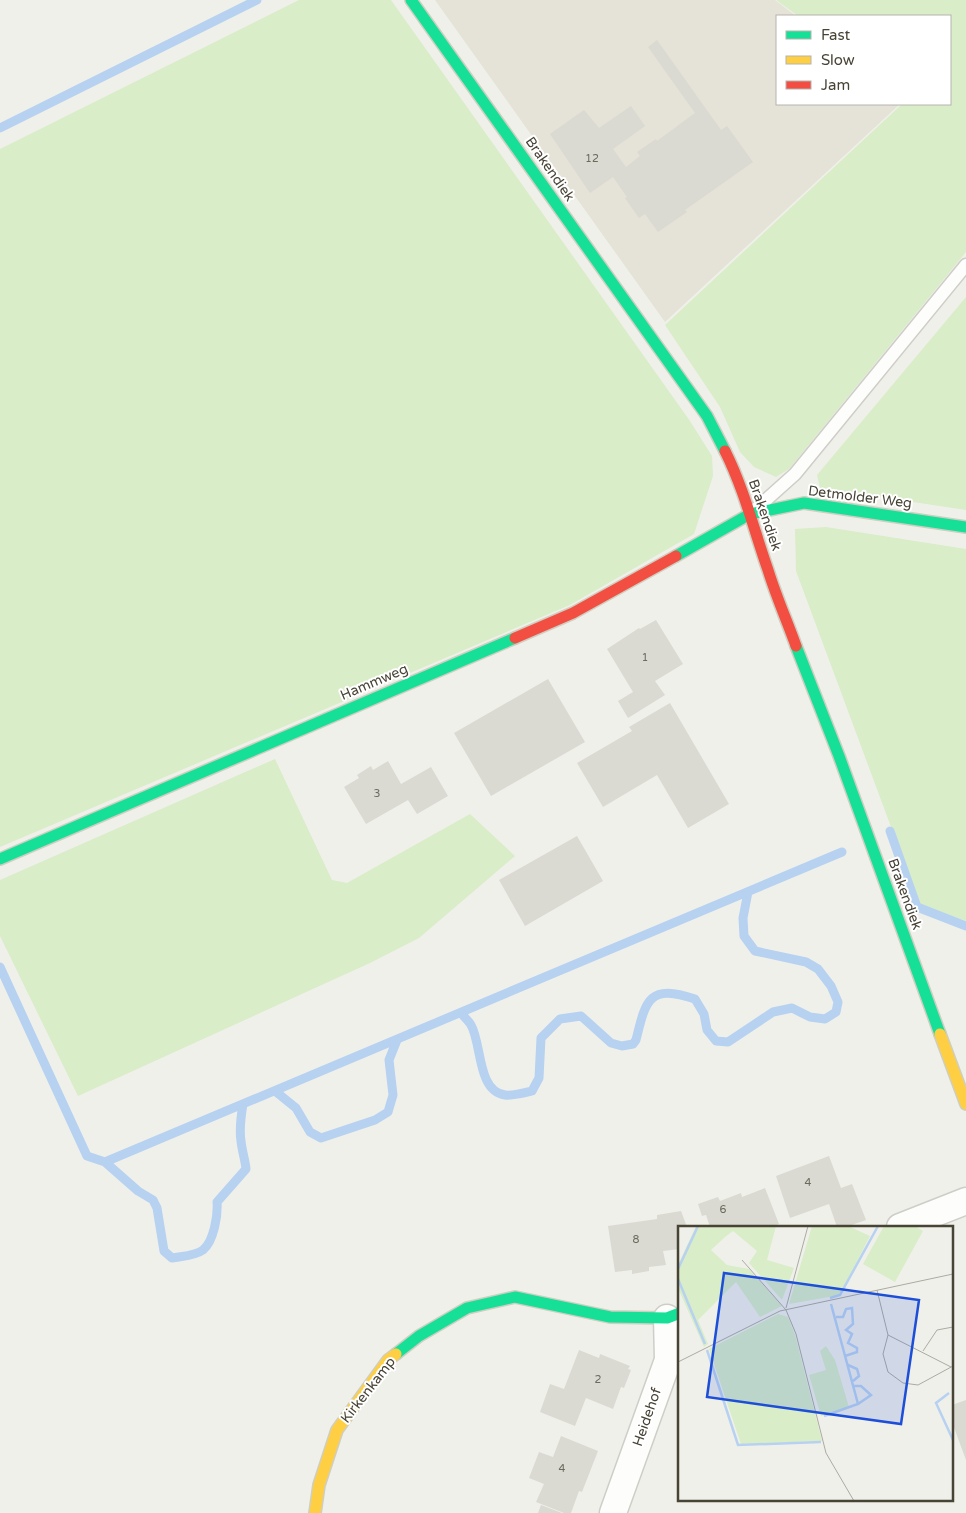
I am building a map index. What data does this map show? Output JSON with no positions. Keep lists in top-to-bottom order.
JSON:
{
  "streets": {
    "street": [
      "Brakendiek",
      "Detmolder Weg",
      "Hammweg",
      "Kirkenkamp",
      "Heidehof"
    ]
  },
  "crossings": [
    ["Brakendiek", "Detmolder Weg"],
    ["Brakendiek", "Hammweg"],
    ["Detmolder Weg", "Hammweg"],
    ["Kirkenkamp", "Heidehof"]
  ],
  "house_numbers": [
    "12",
    "1",
    "3",
    "4",
    "6",
    "8",
    "2",
    "4"
  ],
  "legend": ["Fast", "Slow", "Jam"]
}
